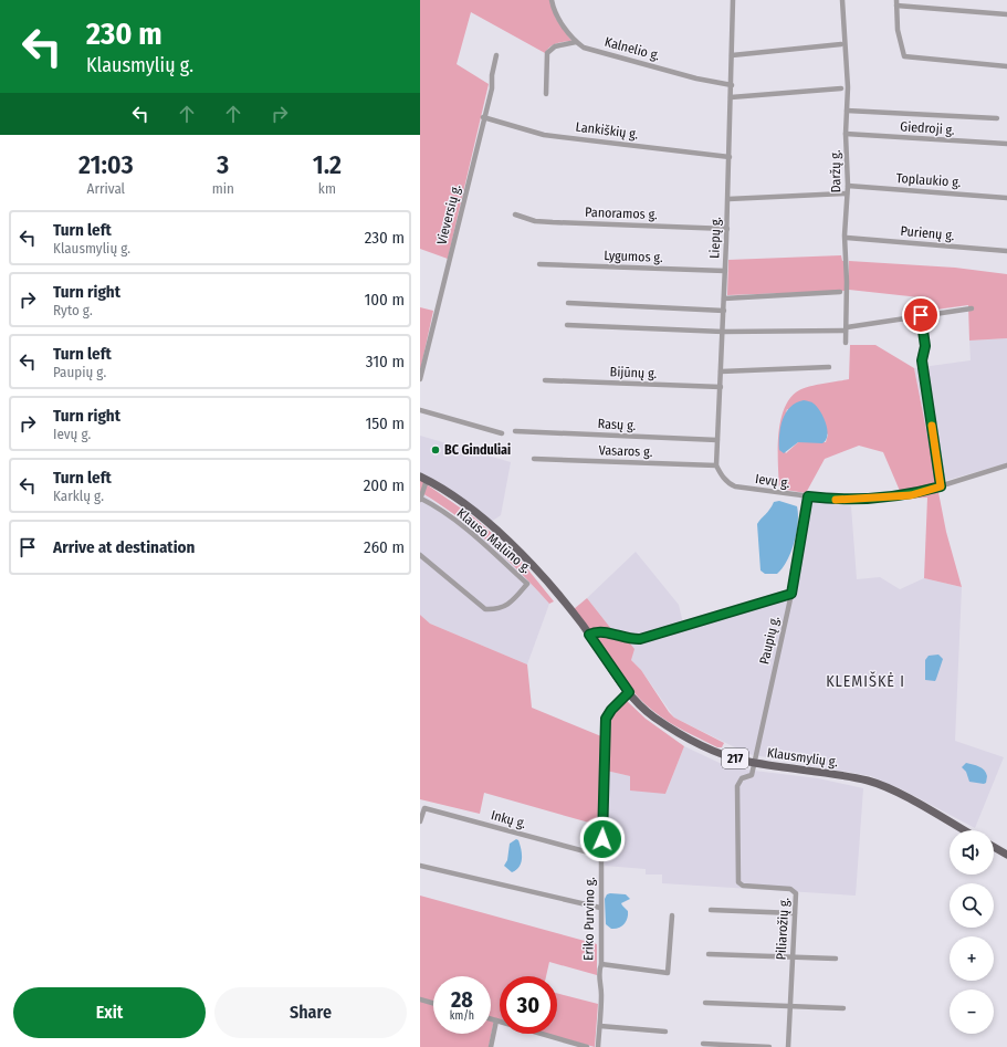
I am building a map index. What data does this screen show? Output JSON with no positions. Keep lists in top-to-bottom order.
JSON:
{
  "streets": {
    "main road": ["Klausmylių g.", "217"],
    "street": [
      "Kalnelio g.",
      "Giedroji g.",
      "Lankiškių g.",
      "Daržų g.",
      "Toplaukio g.",
      "Panoramos g.",
      "Vieversių g.",
      "Purienų g.",
      "Liepų g.",
      "Lygumos g.",
      "Bijūnų g.",
      "Rasų g.",
      "Vasaros g.",
      "Ievų g.",
      "Klauso Malūno g.",
      "Paupių g.",
      "Inkų g.",
      "Eriko Purvino g.",
      "Piliarožių g."
    ]
  },
  "crossings": [
    ["Kalnelio g.", "Liepų g."],
    ["Giedroji g.", "Daržų g."],
    ["Lankiškių g.", "Vieversių g."],
    ["Lankiškių g.", "Liepų g."],
    ["Daržų g.", "Toplaukio g."],
    ["Daržų g.", "Purienų g."],
    ["Panoramos g.", "Liepų g."],
    ["Liepų g.", "Lygumos g."],
    ["Liepų g.", "Bijūnų g."],
    ["Liepų g.", "Rasų g."],
    ["Liepų g.", "Vasaros g."],
    ["Liepų g.", "Ievų g."],
    ["Ievų g.", "Paupių g."],
    ["Paupių g.", "Klausmylių g."],
    ["Paupių g.", "Piliarožių g."],
    ["Klausmylių g.", "Eriko Purvino g."],
    ["Klausmylių g.", "Piliarožių g."],
    ["Inkų g.", "Eriko Purvino g."]
  ],
  "districts": ["KLEMIŠKĖ I"],
  "places": ["BC Ginduliai"],
  "page": {
    "turn": ["230 m", "Klausmylių g."],
    "eta": [
      "21:03",
      "Arrival",
      "3",
      "min",
      "1.2",
      "km"
    ],
    "list": [
      {
        "name": "Turn left",
        "note": "Klausmylių g.",
        "value": "230 m"
      },
      {
        "name": "Turn right",
        "note": "Ryto g.",
        "value": "100 m"
      },
      {
        "name": "Turn left",
        "note": "Paupių g.",
        "value": "310 m"
      },
      {
        "name": "Turn right",
        "note": "Ievų g.",
        "value": "150 m"
      },
      {
        "name": "Turn left",
        "note": "Karklų g.",
        "value": "200 m"
      },
      {
        "name": "Arrive at destination",
        "value": "260 m"
      }
    ],
    "map_buttons": ["+", "−"],
    "speed": "28 km/h",
    "limit": "30",
    "buttons": ["Exit", "Share"]
  }
}
